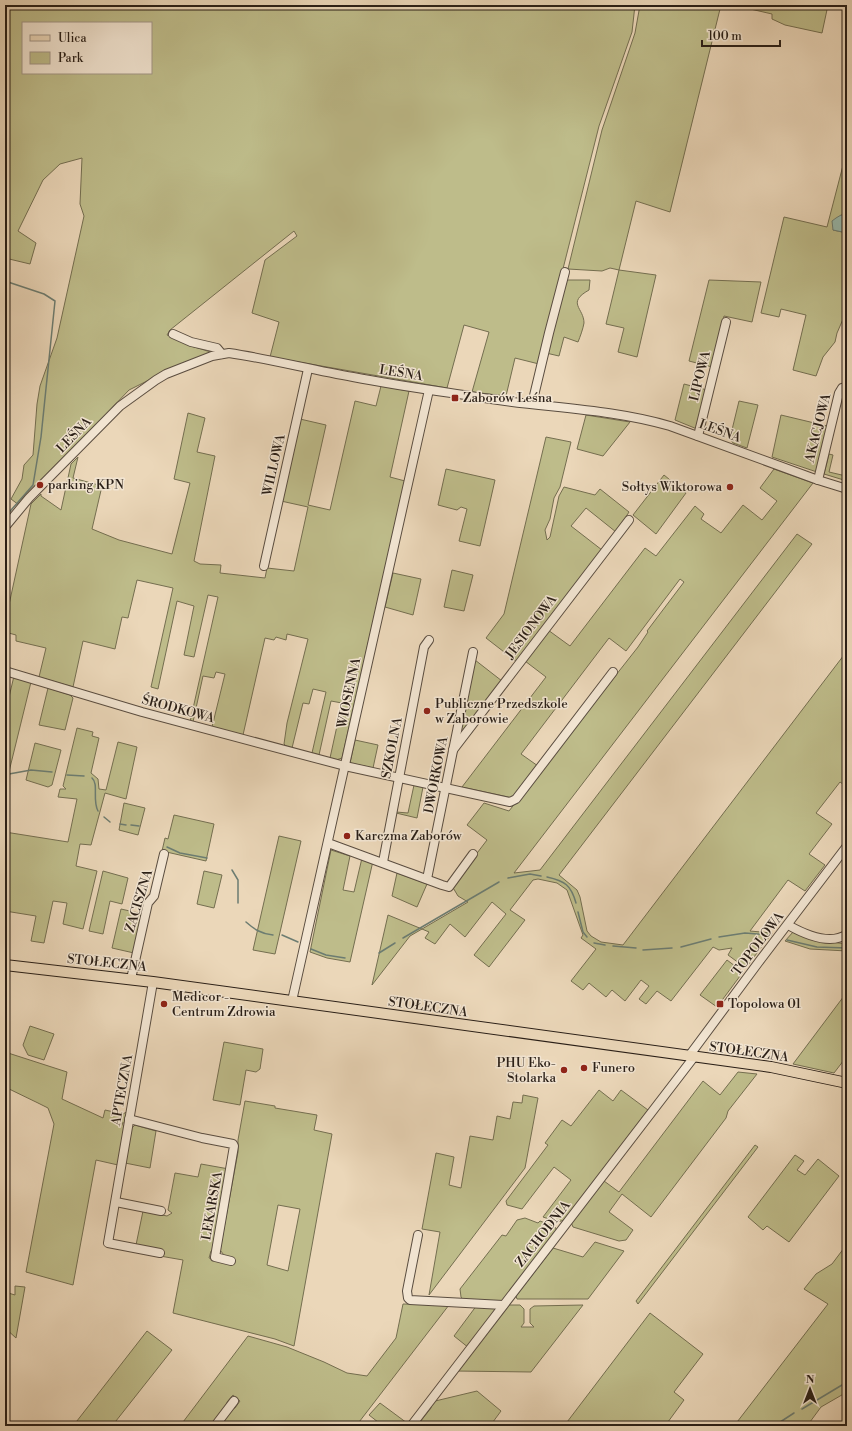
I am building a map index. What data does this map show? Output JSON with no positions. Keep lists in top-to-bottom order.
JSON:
{
  "streets": {
    "main road": ["STOŁECZNA"],
    "street": [
      "LEŚNA",
      "LIPOWA",
      "AKACJOWA",
      "WILLOWA",
      "JESIONOWA",
      "WIOSENNA",
      "ŚRODKOWA",
      "SZKOLNA",
      "DWORKOWA",
      "ZACISZNA",
      "TOPOLOWA",
      "APTECZNA",
      "LEKARSKA",
      "ZACHODNIA"
    ]
  },
  "crossings": [
    ["LEŚNA", "LIPOWA"],
    ["LEŚNA", "AKACJOWA"],
    ["LEŚNA", "WILLOWA"],
    ["LEŚNA", "WIOSENNA"],
    ["JESIONOWA", "DWORKOWA"],
    ["WIOSENNA", "ŚRODKOWA"],
    ["WIOSENNA", "STOŁECZNA"],
    ["ŚRODKOWA", "SZKOLNA"],
    ["ŚRODKOWA", "DWORKOWA"],
    ["ZACISZNA", "STOŁECZNA"],
    ["TOPOLOWA", "STOŁECZNA"],
    ["TOPOLOWA", "ZACHODNIA"],
    ["STOŁECZNA", "APTECZNA"],
    ["STOŁECZNA", "ZACHODNIA"],
    ["APTECZNA", "LEKARSKA"]
  ],
  "places": {
    "transit": ["Zaborów Leśna", "Topolowa 01"],
    "other": [
      "parking KPN",
      "Sołtys Wiktorowa",
      "Publiczne Przedszkole w Zaborowie",
      "Karczma Zaborów",
      "Medicor - Centrum Zdrowia",
      "Funero",
      "PHU Eko- Stolarka"
    ]
  },
  "legend": ["Ulica", "Park"],
  "scale_bar": "100 m",
  "north": "top"
}
